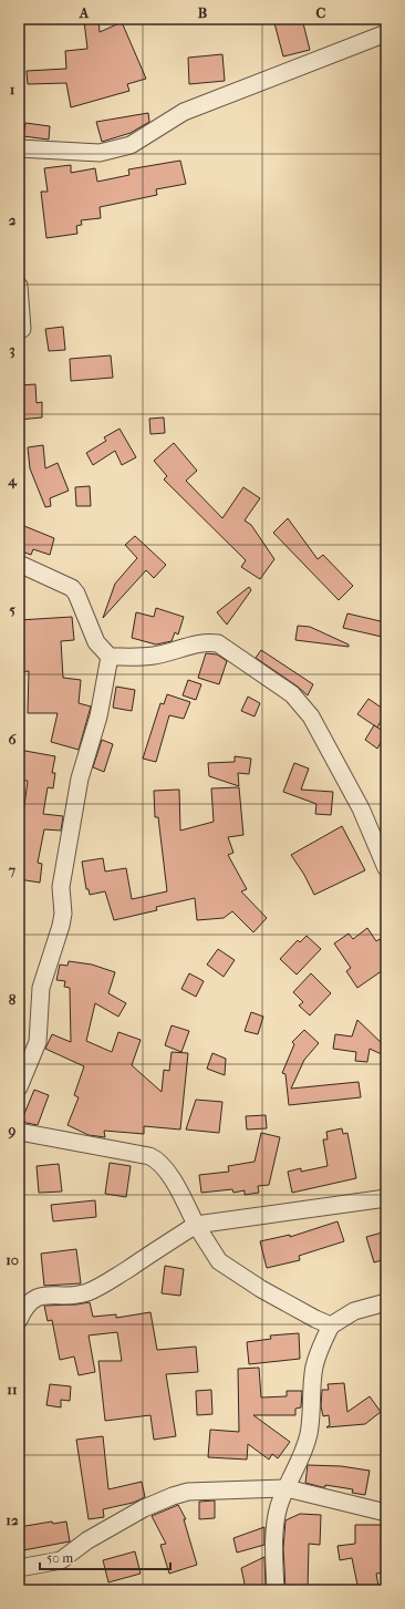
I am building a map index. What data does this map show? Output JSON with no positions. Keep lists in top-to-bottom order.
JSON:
{
  "scale_bar": "50 m",
  "grid": {
    "columns": ["A", "B", "C"],
    "rows": [
      "1",
      "2",
      "3",
      "4",
      "5",
      "6",
      "7",
      "8",
      "9",
      "10",
      "11",
      "12"
    ]
  }
}
